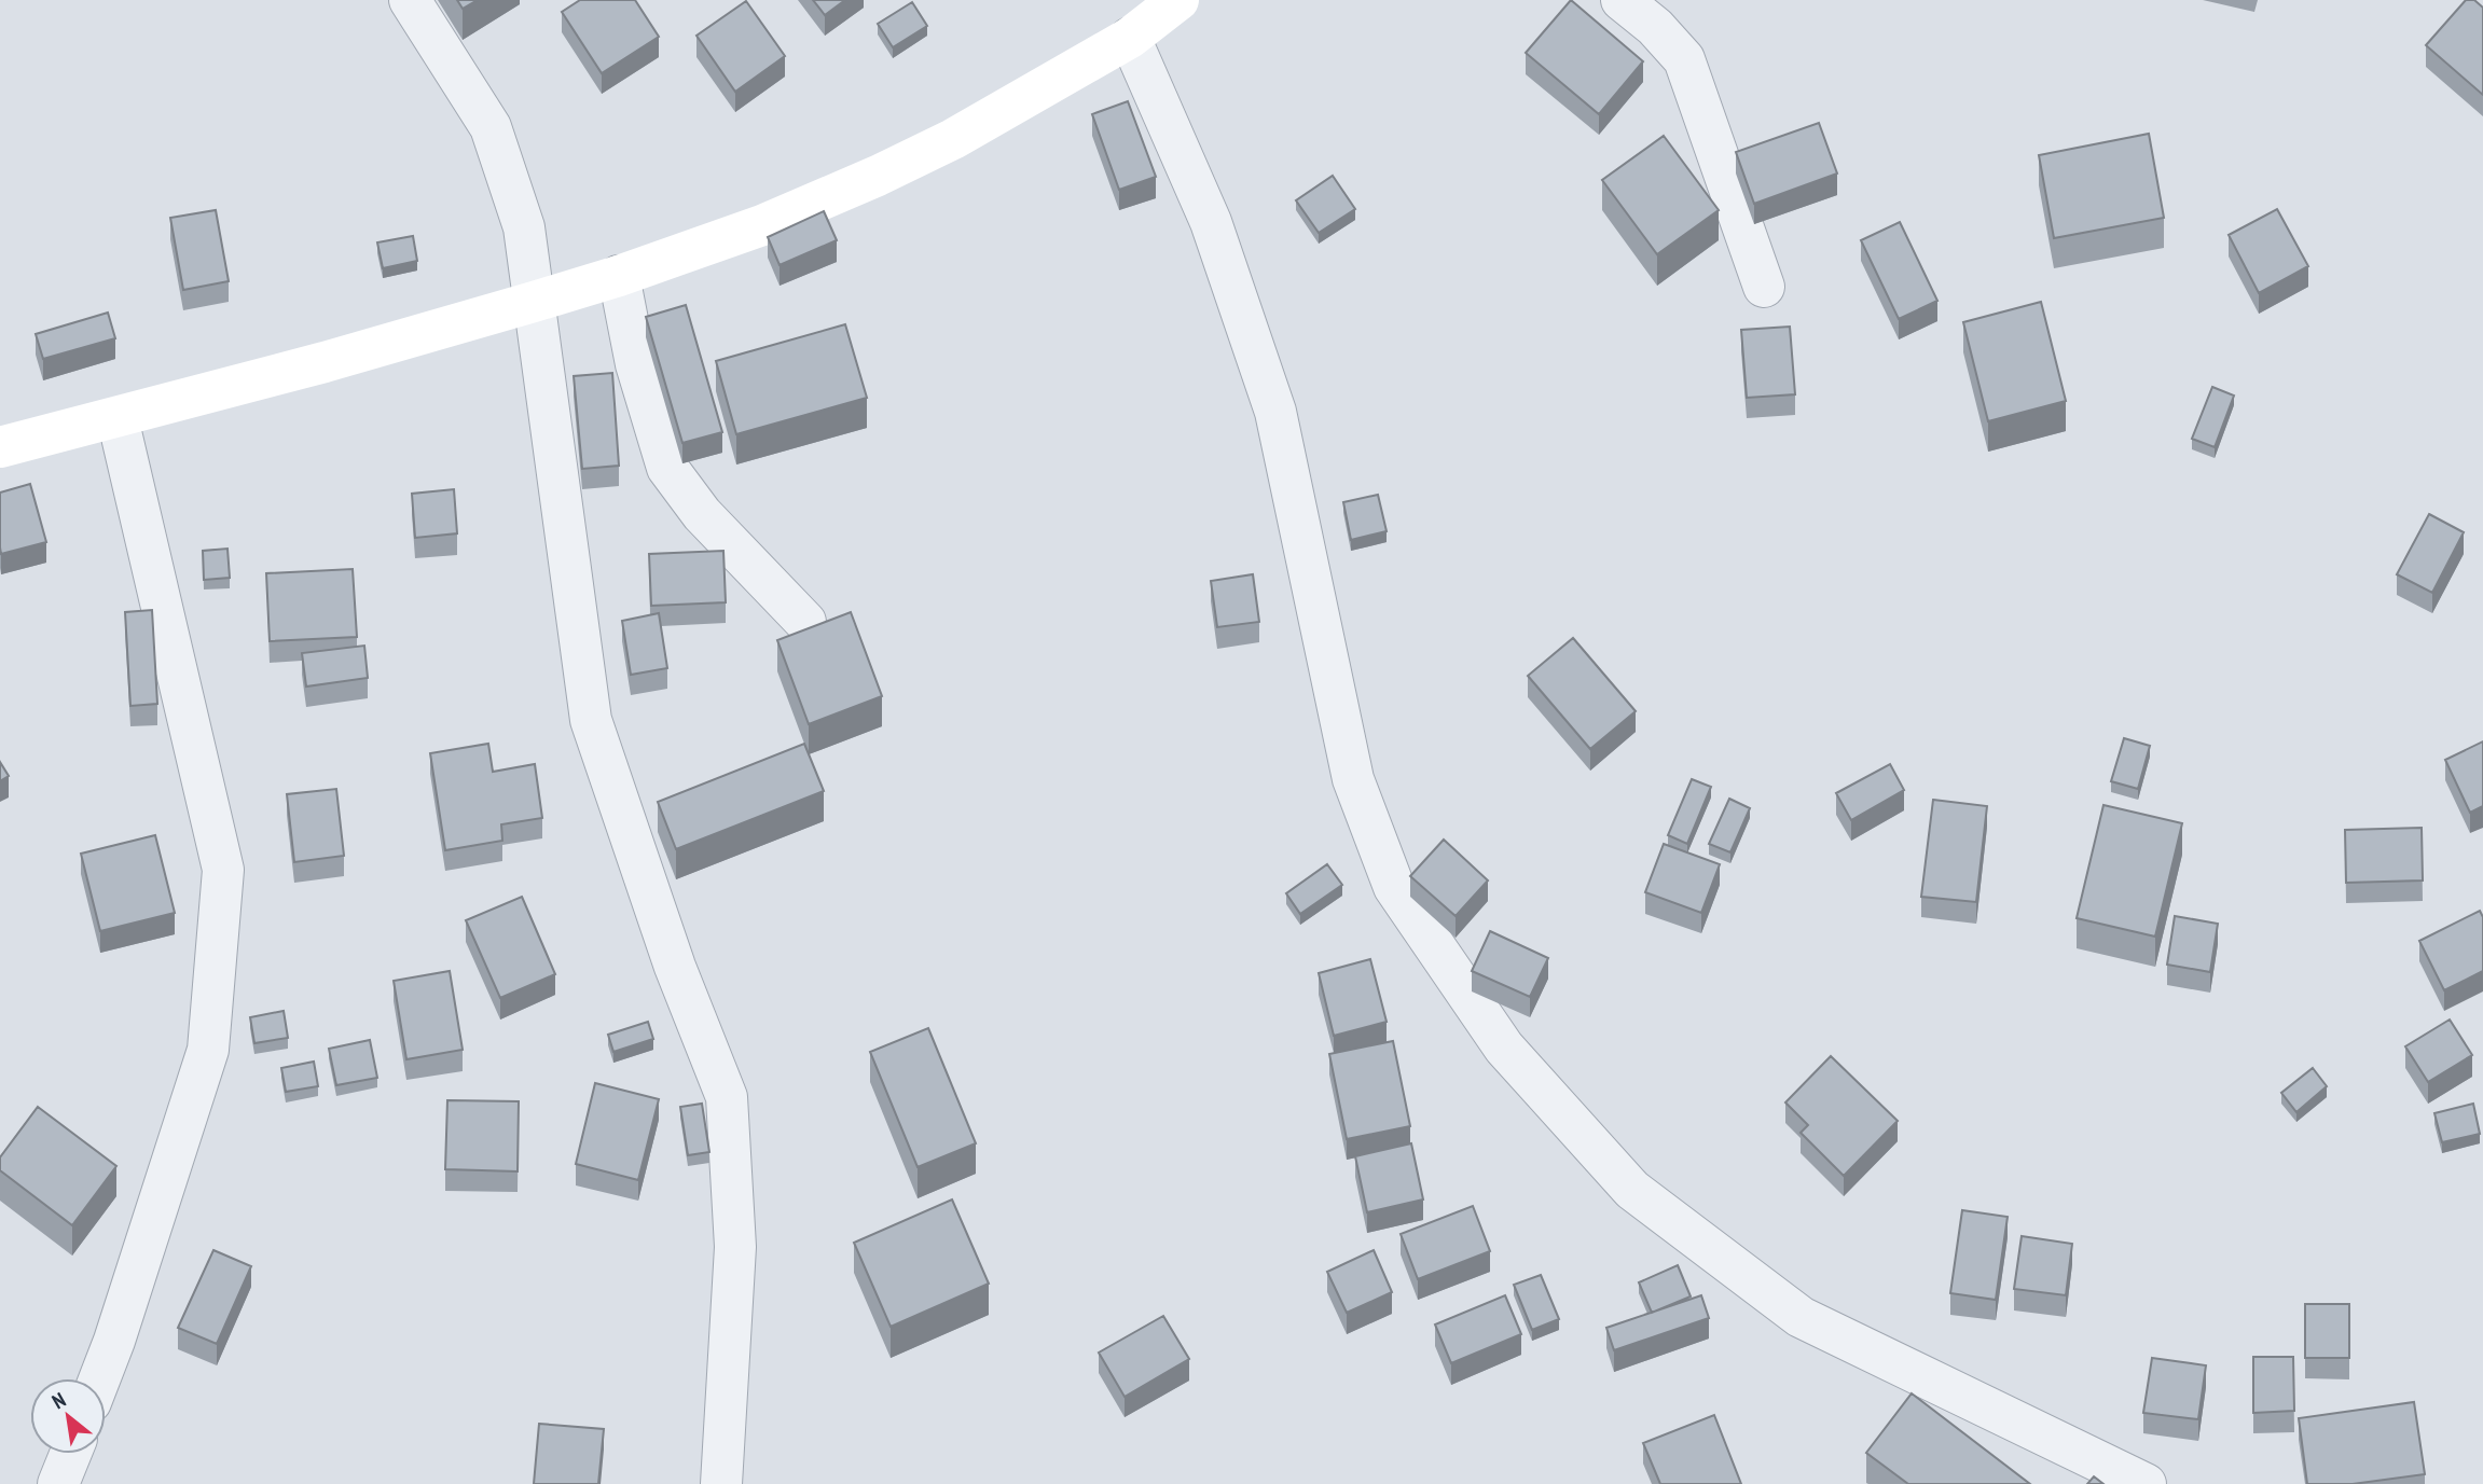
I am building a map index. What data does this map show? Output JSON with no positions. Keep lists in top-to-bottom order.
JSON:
{
  "north": "top left"
}
